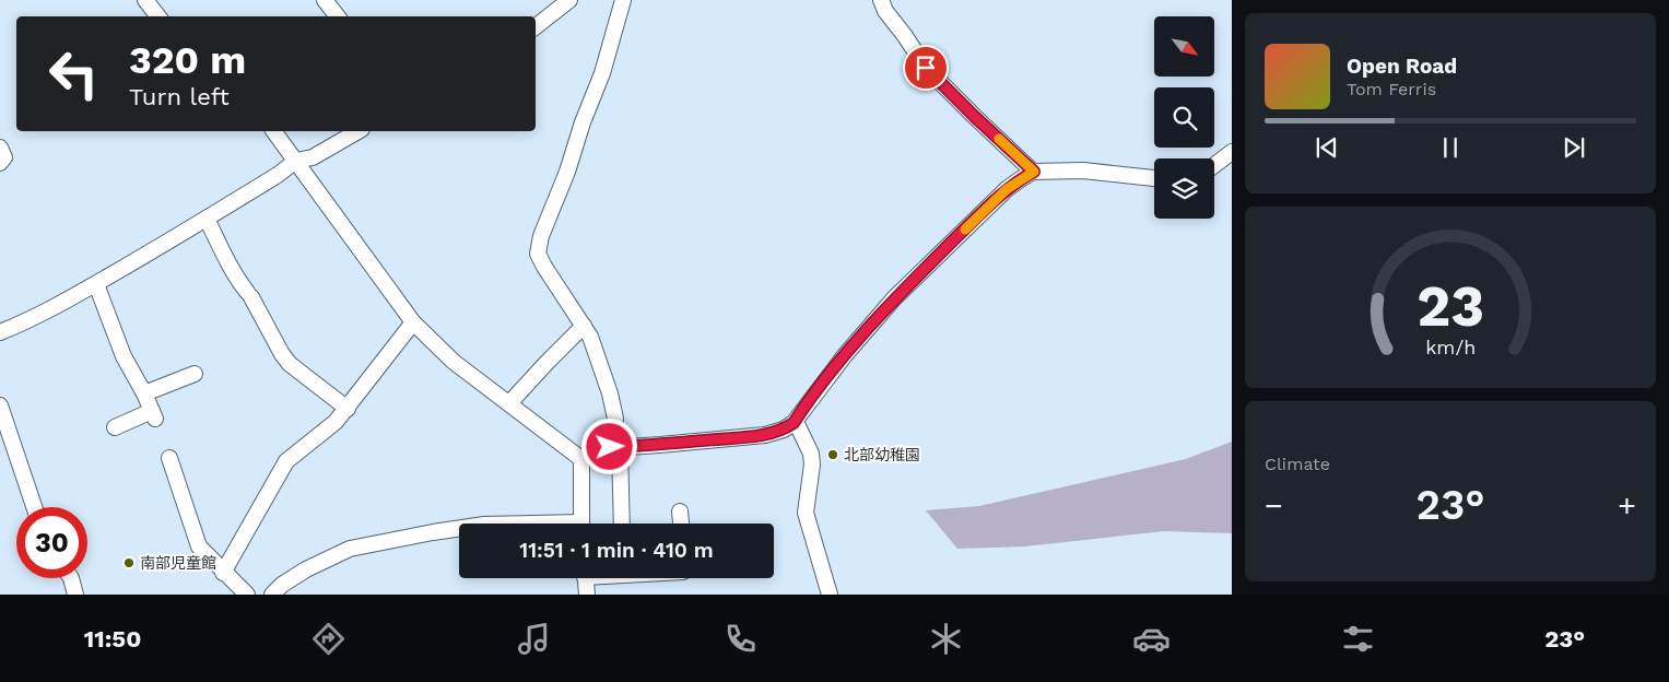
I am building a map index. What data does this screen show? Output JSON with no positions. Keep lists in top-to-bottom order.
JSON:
{
  "places": ["北部幼稚園", "南部児童館"],
  "north": "bottom right",
  "page": {
    "turn": ["320 m", "Turn left"],
    "song": ["Open Road", "Tom Ferris"],
    "tile": "Climate",
    "heat": ["−", "23°", "+"],
    "limit": "30",
    "trip": "11:51 · 1 min · 410 m",
    "tabs": ["11:50", "23°"],
    "gauge": ["23", "km/h"]
  }
}
